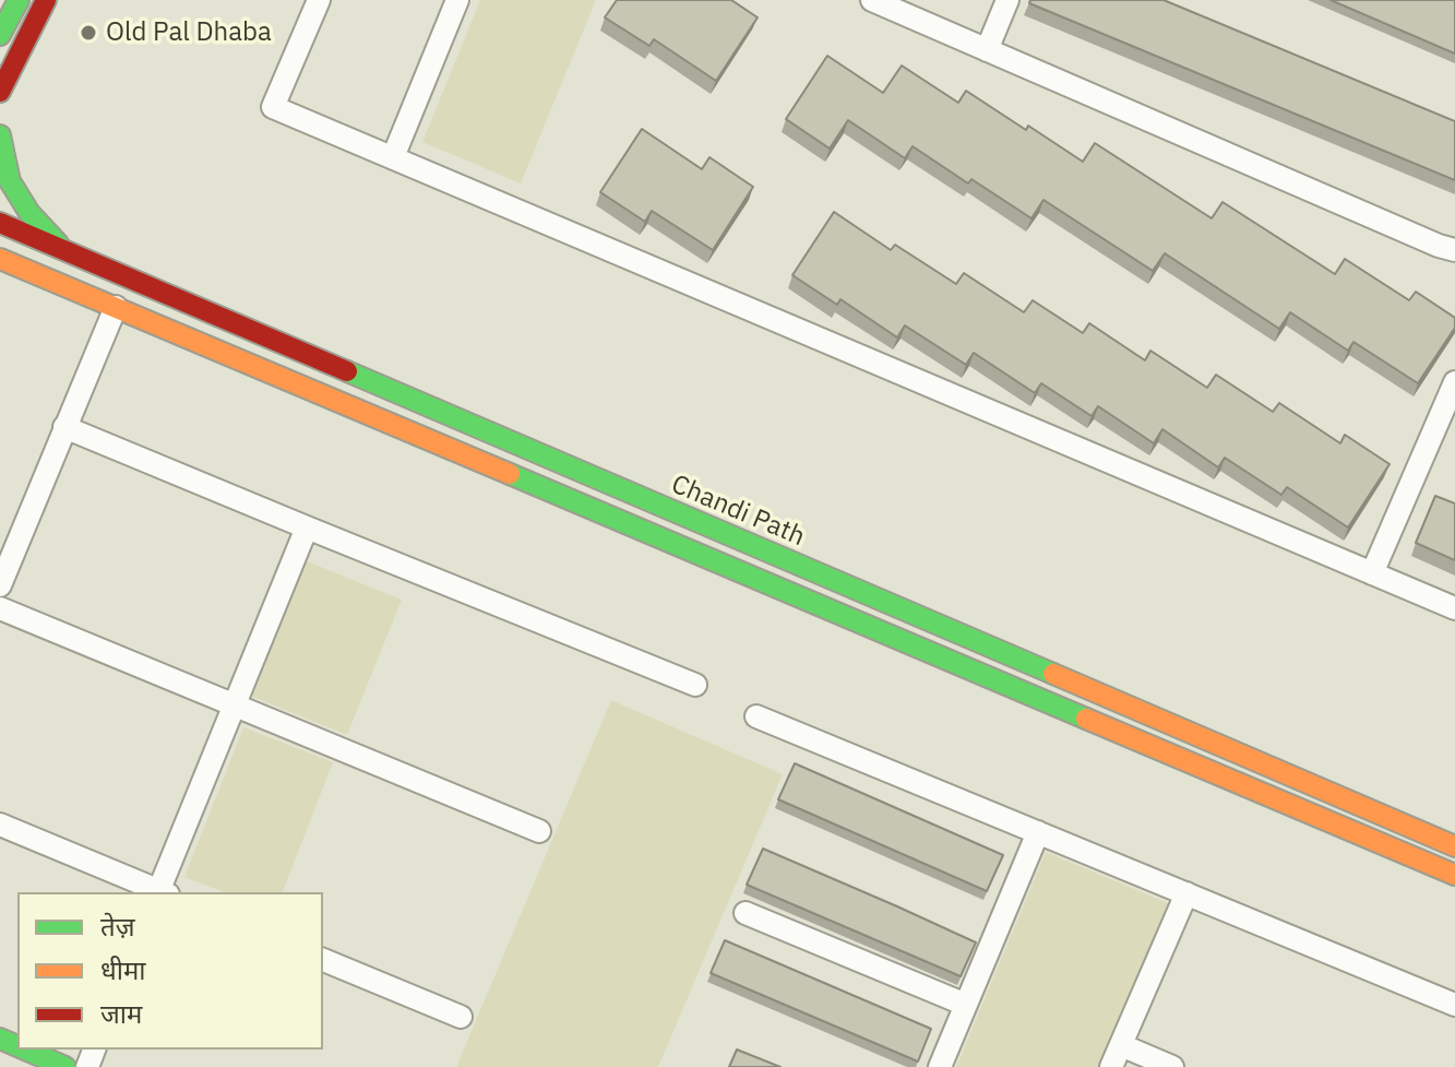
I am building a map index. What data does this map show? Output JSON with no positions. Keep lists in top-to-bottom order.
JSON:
{
  "streets": {
    "main road": ["Chandi Path"]
  },
  "places": ["Old Pal Dhaba"],
  "legend": ["तेज़", "धीमा", "जाम"]
}
